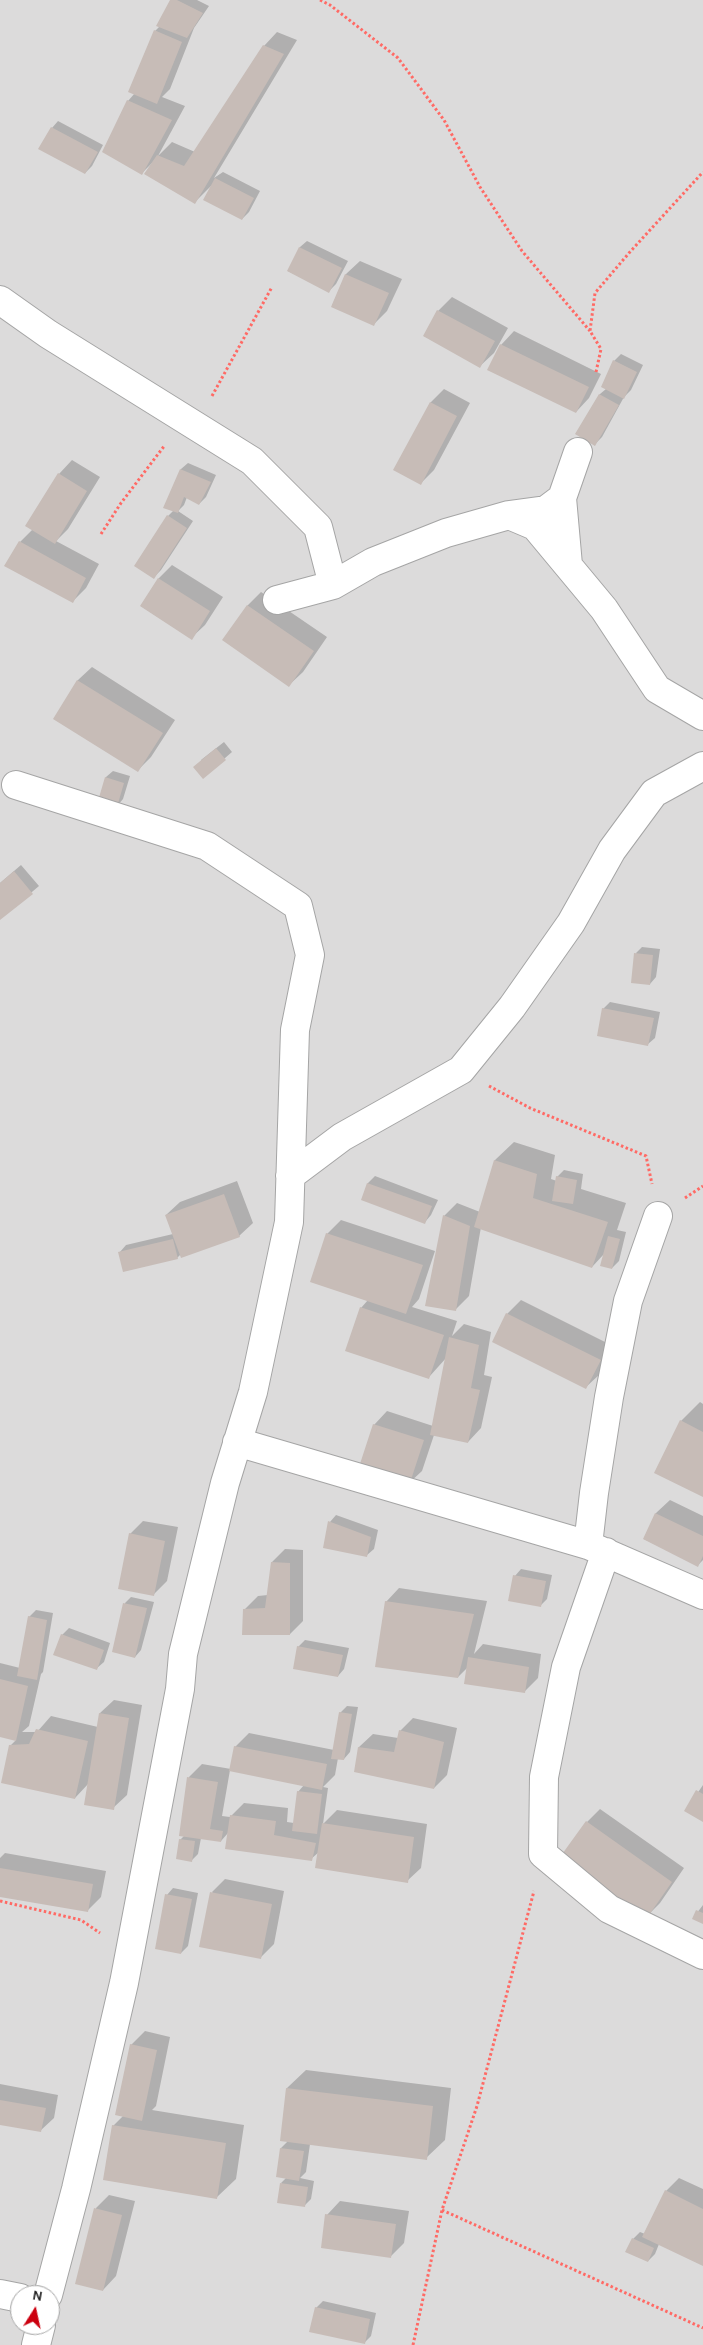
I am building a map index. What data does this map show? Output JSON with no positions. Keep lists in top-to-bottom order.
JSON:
{
  "north": "top"
}
